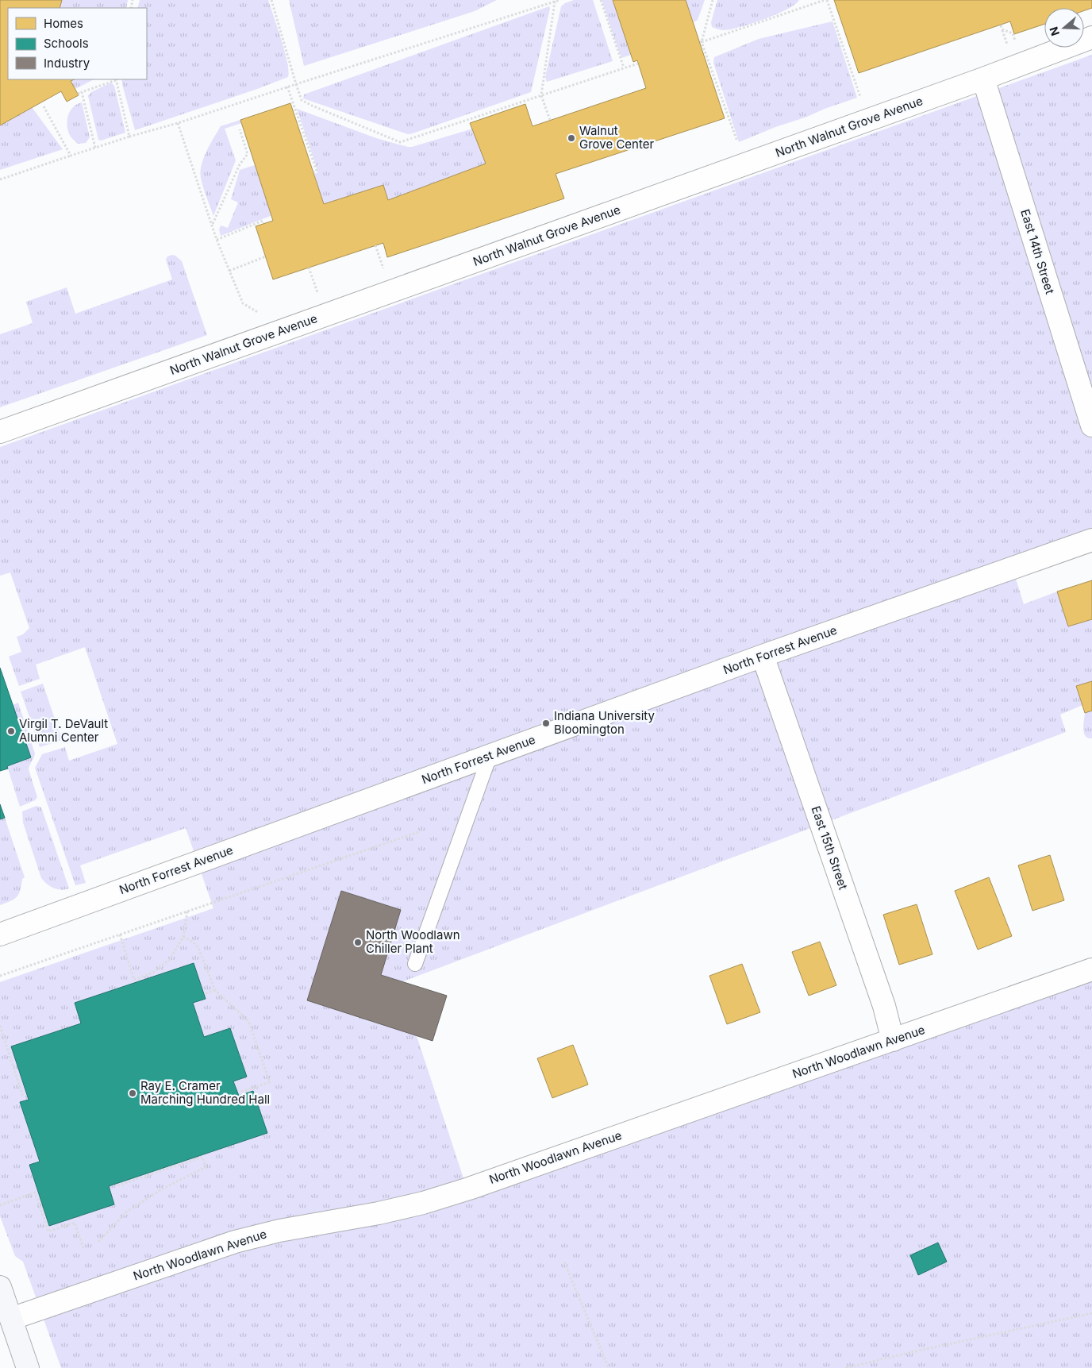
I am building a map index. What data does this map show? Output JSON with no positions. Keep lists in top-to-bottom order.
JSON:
{
  "streets": {
    "street": [
      "North Walnut Grove Avenue",
      "East 14th Street",
      "North Forrest Avenue",
      "East 15th Street",
      "North Woodlawn Avenue"
    ]
  },
  "crossings": [
    ["North Walnut Grove Avenue", "East 14th Street"],
    ["North Forrest Avenue", "East 15th Street"],
    ["East 15th Street", "North Woodlawn Avenue"]
  ],
  "places": [
    "Walnut Grove Center",
    "Indiana University Bloomington",
    "Virgil T. DeVault Alumni Center",
    "North Woodlawn Chiller Plant",
    "Ray E. Cramer Marching Hundred Hall"
  ],
  "legend": ["Homes", "Schools", "Industry"],
  "north": "left"
}
